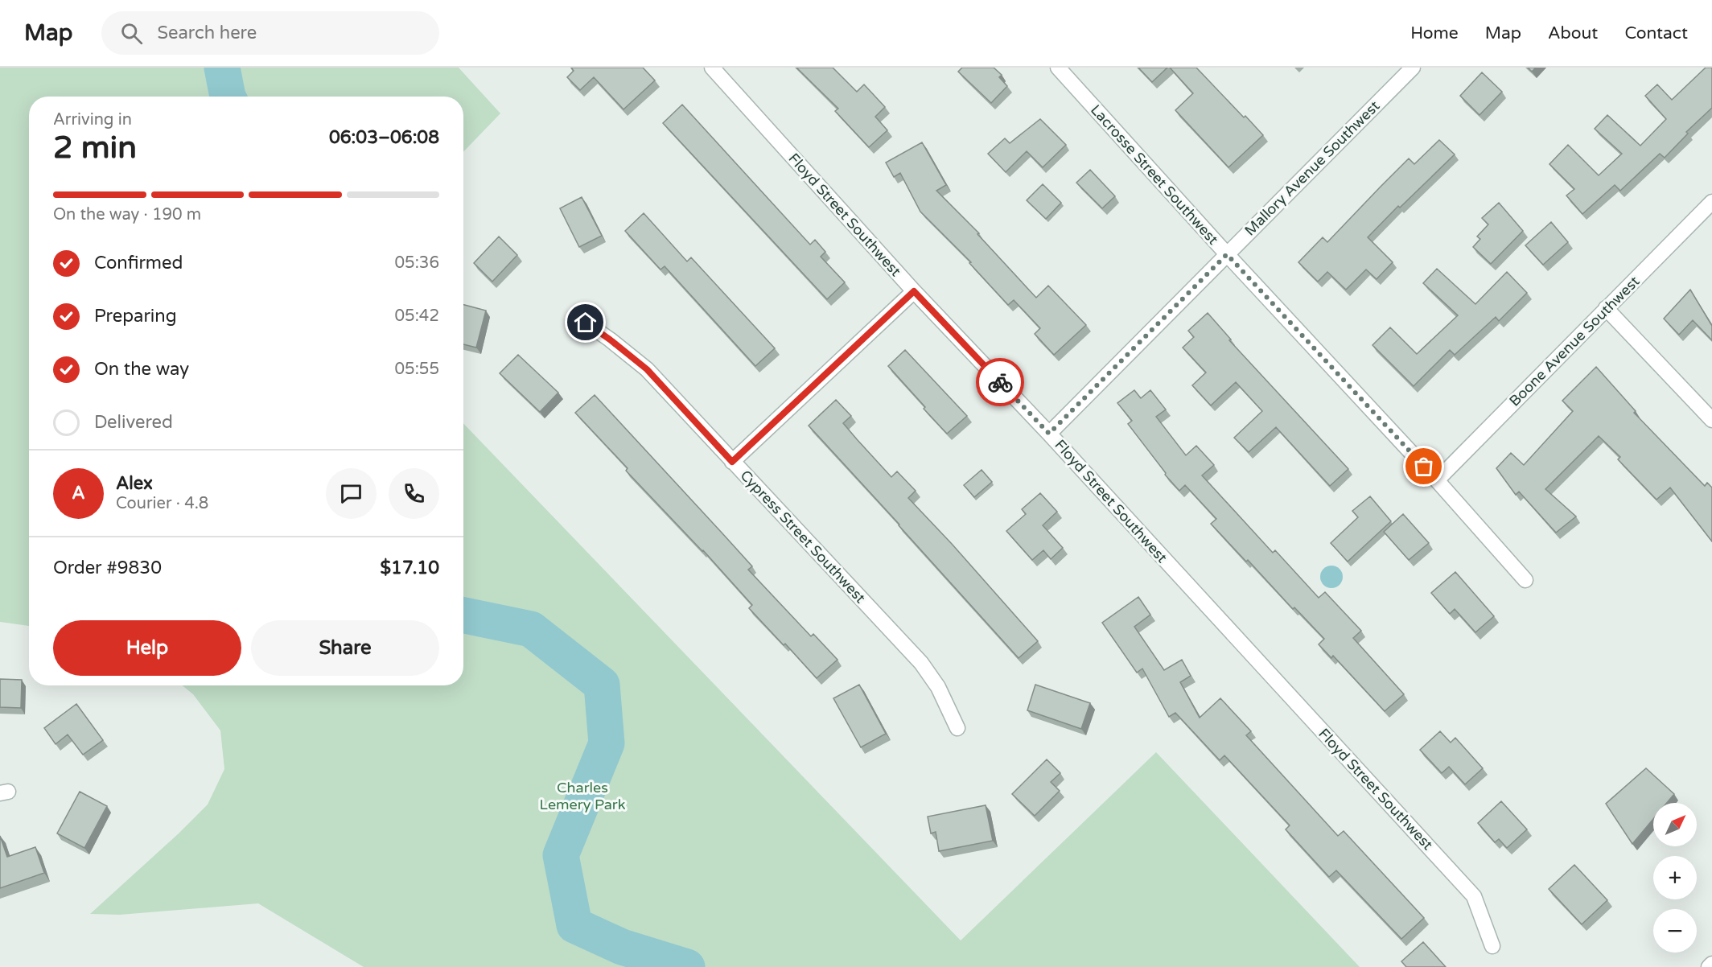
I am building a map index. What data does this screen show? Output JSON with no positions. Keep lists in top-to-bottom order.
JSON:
{
  "streets": {
    "street": [
      "Mallory Avenue Southwest",
      "Lacrosse Street Southwest",
      "Floyd Street Southwest",
      "Boone Avenue Southwest",
      "Cypress Street Southwest"
    ]
  },
  "crossings": [
    ["Mallory Avenue Southwest", "Lacrosse Street Southwest"],
    ["Mallory Avenue Southwest", "Floyd Street Southwest"],
    ["Lacrosse Street Southwest", "Boone Avenue Southwest"]
  ],
  "parks": ["Charles Lemery Park"],
  "north": "top right",
  "page": {
    "header": "Map",
    "search": "Search here",
    "nav": [
      "Home",
      "Map",
      "About",
      "Contact"
    ],
    "heading": ["2 min", "Arriving in", "06:03–06:08"],
    "panel": [
      "Alex",
      "Courier · 4.8",
      "Order #9830",
      "$17.10"
    ],
    "bar": "On the way · 190 m",
    "list": [
      ["Confirmed", "05:36"],
      ["Preparing", "05:42"],
      ["On the way", "05:55"],
      "Delivered"
    ],
    "round": "A",
    "buttons": ["Help", "Share"],
    "map_buttons": ["+", "−"]
  }
}
